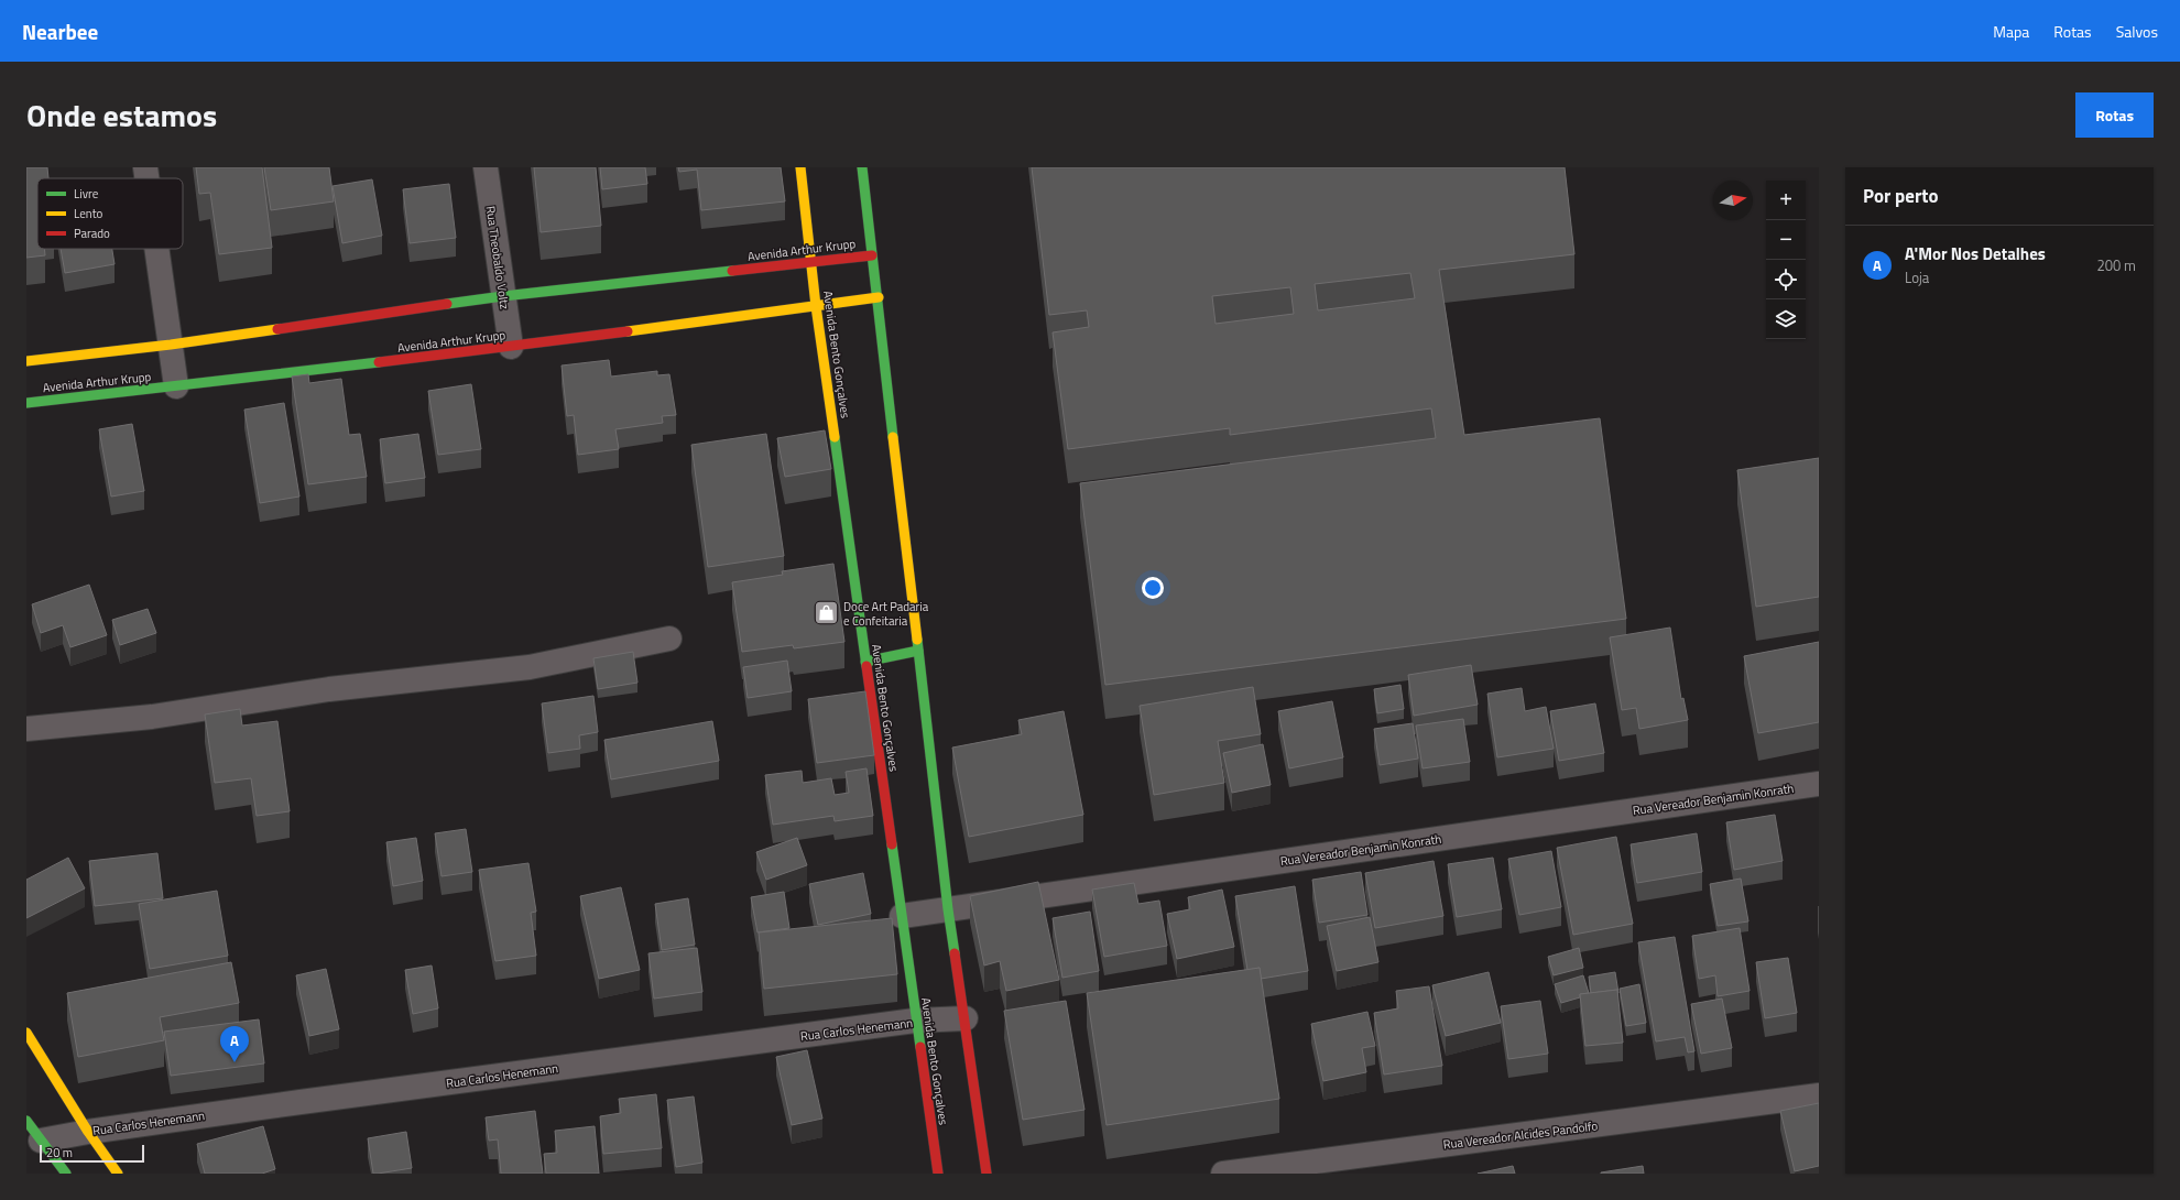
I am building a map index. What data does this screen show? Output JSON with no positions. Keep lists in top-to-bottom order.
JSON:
{
  "streets": {
    "main road": ["Avenida Arthur Krupp", "Avenida Bento Gonçalves"],
    "street": [
      "Rua Theobaldo Voltz",
      "Rua Vereador Benjamin Konrath",
      "Rua Carlos Henemann",
      "Rua Vereador Alcides Pandolfo"
    ]
  },
  "crossings": [
    ["Avenida Arthur Krupp", "Rua Theobaldo Voltz"],
    ["Avenida Arthur Krupp", "Avenida Bento Gonçalves"],
    ["Avenida Bento Gonçalves", "Rua Vereador Benjamin Konrath"],
    ["Avenida Bento Gonçalves", "Rua Carlos Henemann"]
  ],
  "places": {
    "shop": ["Doce Art Padaria e Confeitaria"]
  },
  "legend": ["Livre", "Lento", "Parado"],
  "scale_bar": "20 m",
  "north": "right",
  "page": {
    "header": "Nearbee",
    "nav": ["Mapa", "Rotas", "Salvos"],
    "title": "Onde estamos",
    "buttons": "Rotas",
    "heading": "Por perto",
    "map_buttons": ["+", "−"],
    "list": [
      {
        "mark": "A",
        "name": "A'Mor Nos Detalhes",
        "note": "Loja",
        "value": "200 m"
      }
    ],
    "pins": "A",
    "scale": "20 m"
  }
}
